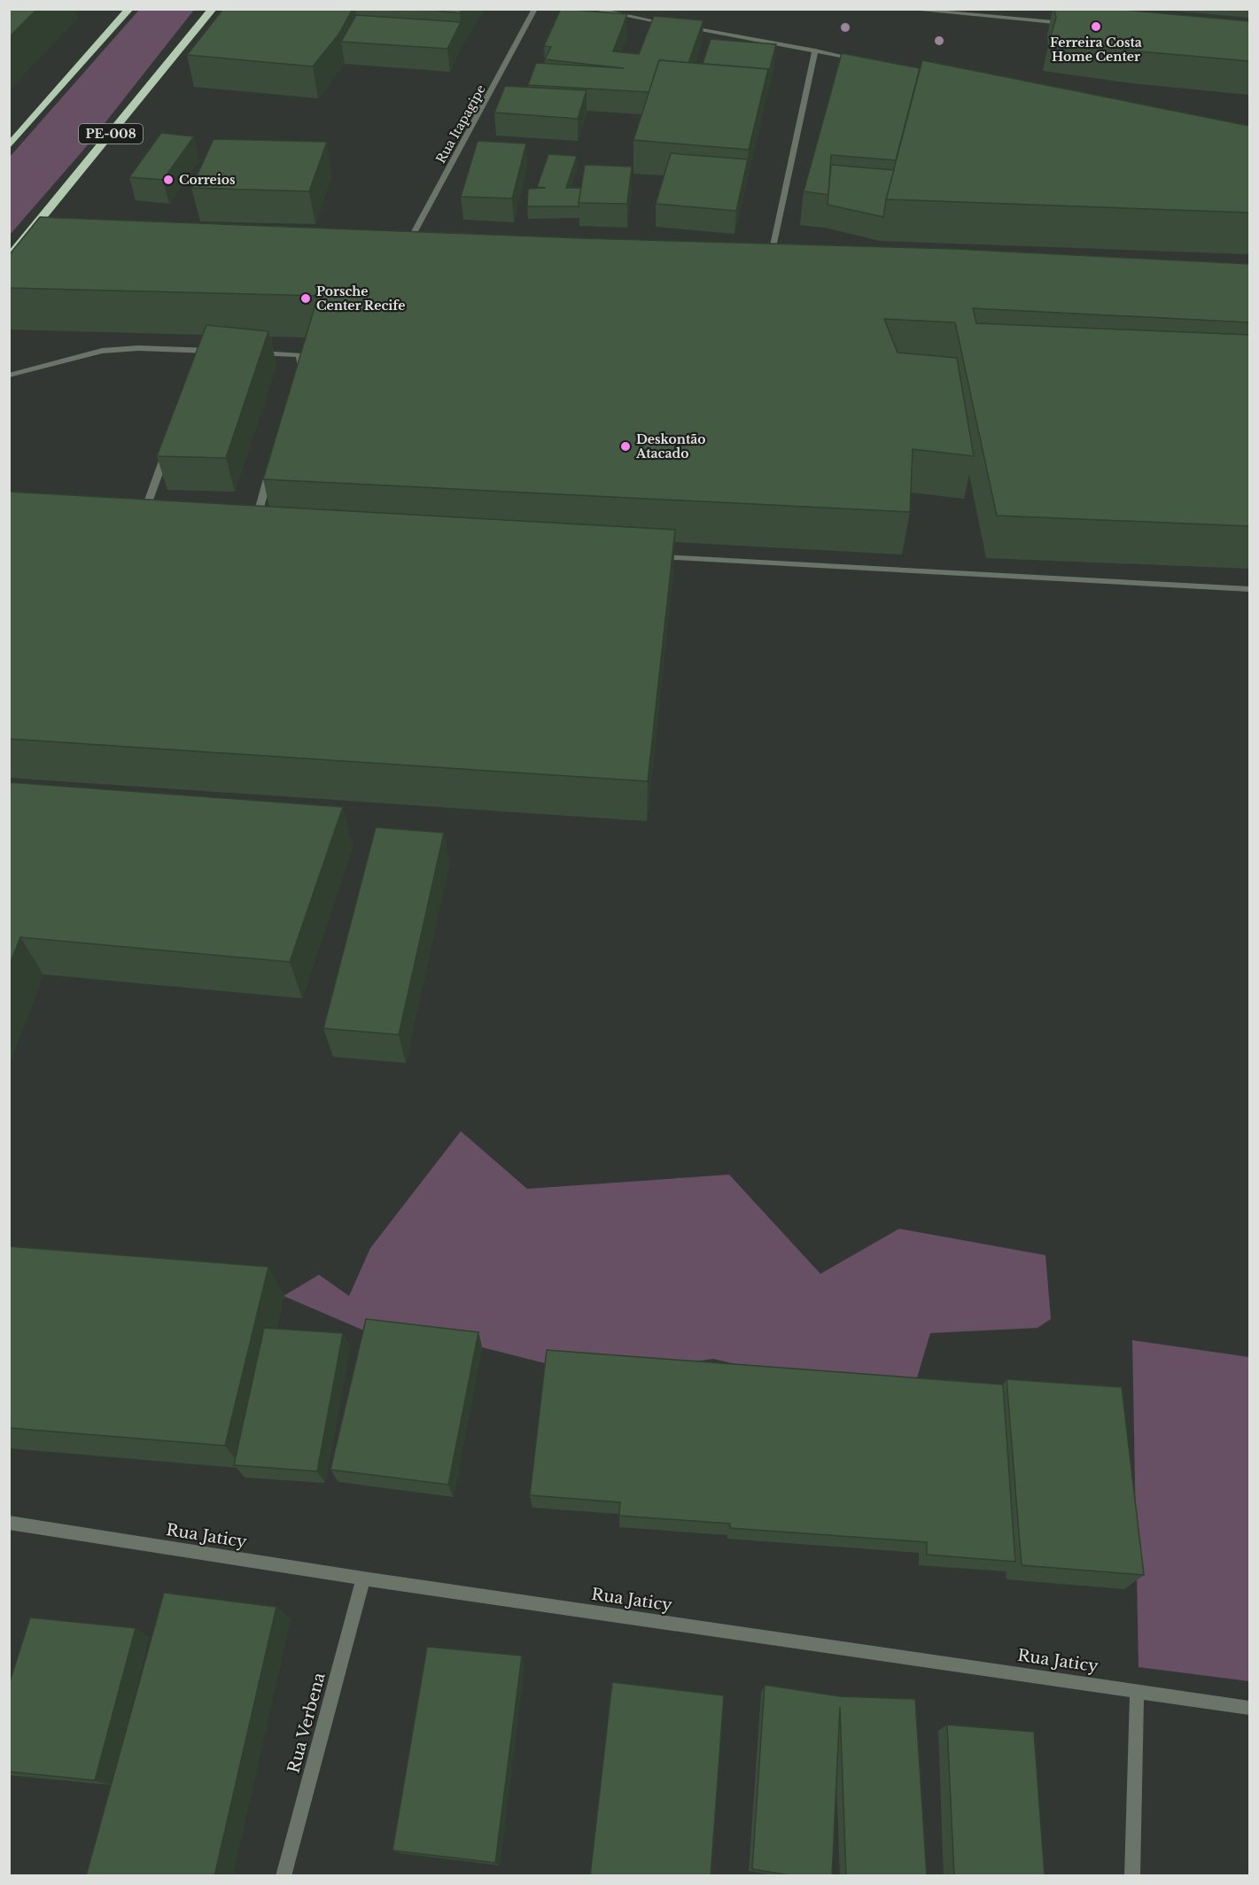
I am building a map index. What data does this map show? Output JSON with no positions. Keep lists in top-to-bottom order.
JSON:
{
  "streets": {
    "highway": ["PE-008"],
    "street": ["Rua Itapagipe", "Rua Jaticy", "Rua Verbena"]
  },
  "crossings": [
    ["Rua Jaticy", "Rua Verbena"]
  ],
  "places": [
    "Ferreira Costa Home Center",
    "Correios",
    "Porsche Center Recife",
    "Deskontão Atacado"
  ]
}
